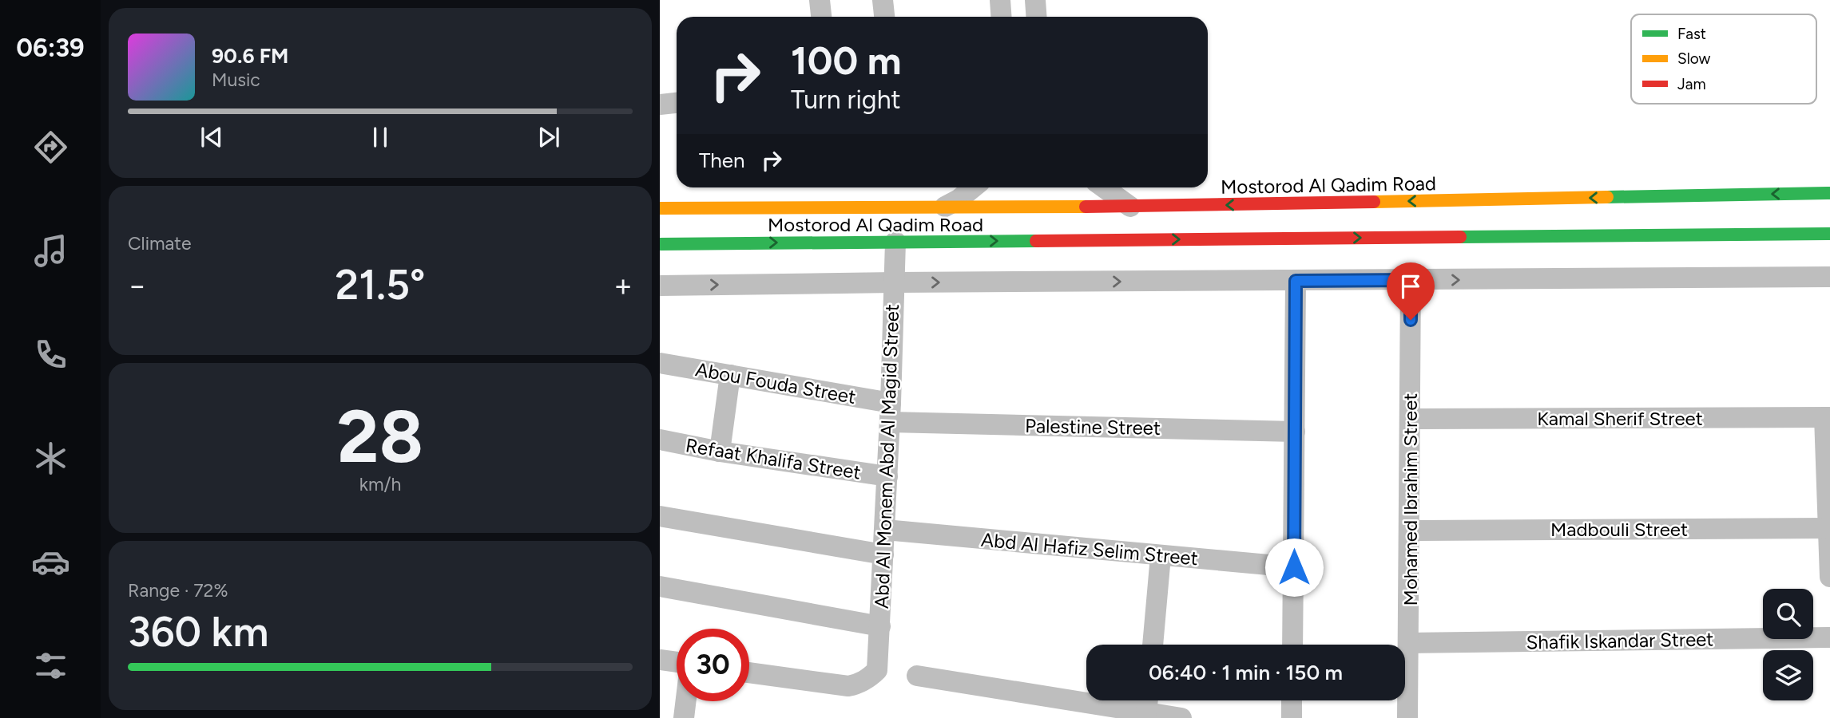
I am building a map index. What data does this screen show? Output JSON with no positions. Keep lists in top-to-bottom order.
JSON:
{
  "streets": {
    "main road": ["Mostorod Al Qadim Road"],
    "street": [
      "Abou Fouda Street",
      "Kamal Sherif Street",
      "Palestine Street",
      "Abd Al Monem Abd Al Magid Street",
      "Refaat Khalifa Street",
      "Mohamed Ibrahim Street",
      "Madbouli Street",
      "Abd Al Hafiz Selim Street",
      "Shafik Iskandar Street"
    ]
  },
  "crossings": [
    ["Mostorod Al Qadim Road", "Abd Al Monem Abd Al Magid Street"],
    ["Abou Fouda Street", "Palestine Street"],
    ["Abou Fouda Street", "Abd Al Monem Abd Al Magid Street"],
    ["Kamal Sherif Street", "Mohamed Ibrahim Street"],
    ["Palestine Street", "Abd Al Monem Abd Al Magid Street"],
    ["Abd Al Monem Abd Al Magid Street", "Refaat Khalifa Street"],
    ["Abd Al Monem Abd Al Magid Street", "Abd Al Hafiz Selim Street"],
    ["Mohamed Ibrahim Street", "Madbouli Street"],
    ["Mohamed Ibrahim Street", "Shafik Iskandar Street"]
  ],
  "legend": ["Fast", "Slow", "Jam"],
  "page": {
    "tabs": "06:39",
    "turn": ["100 m", "Turn right"],
    "song": ["90.6 FM", "Music"],
    "then": "Then",
    "tile": [
      "Climate",
      ["28", "km/h"],
      ["Range · 72%", "360 km"]
    ],
    "heat": ["−", "21.5°", "+"],
    "limit": "30",
    "trip": "06:40 · 1 min · 150 m"
  }
}
